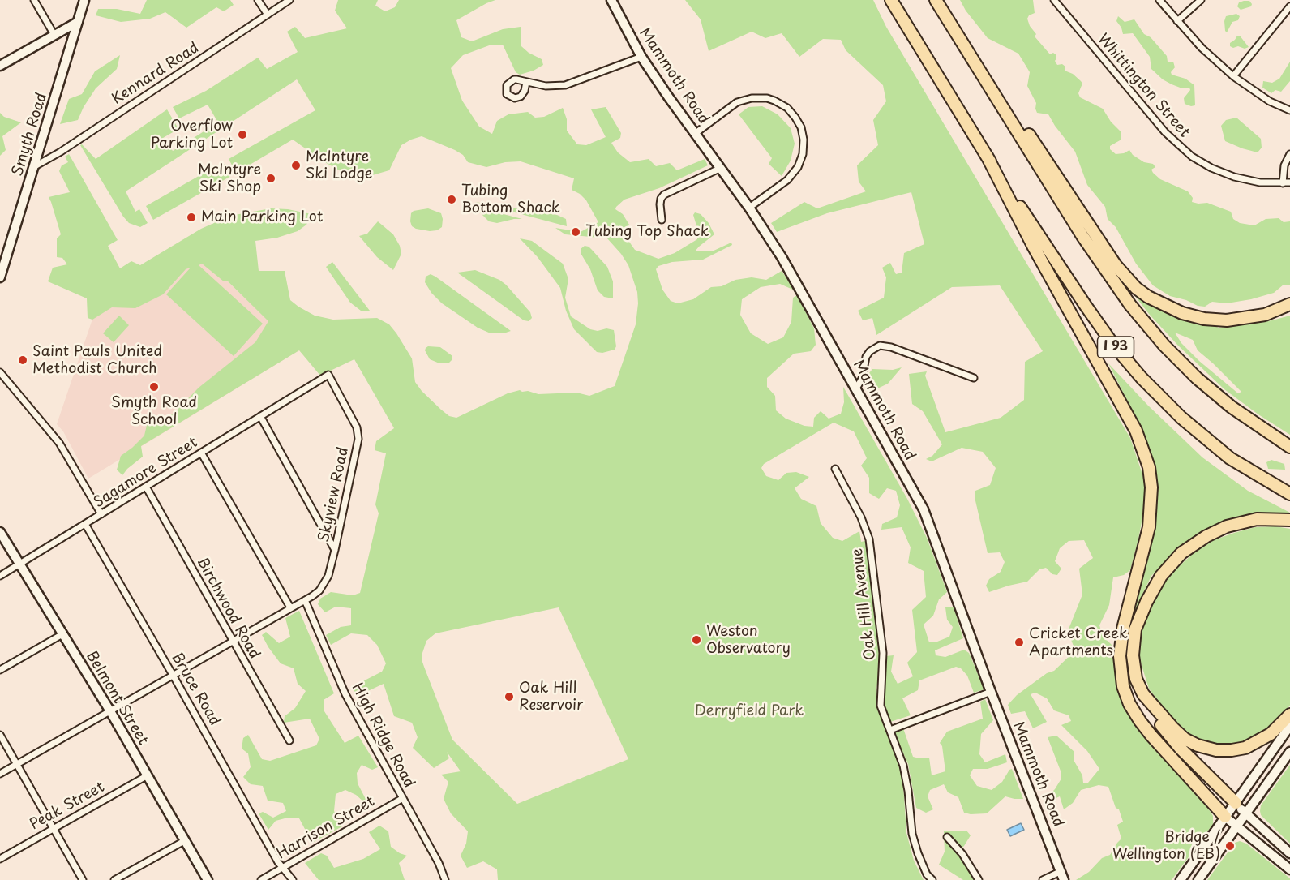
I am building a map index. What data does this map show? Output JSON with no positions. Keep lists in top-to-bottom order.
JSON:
{
  "streets": {
    "highway": ["I 93"],
    "main road": ["Mammoth Road", "Smyth Road", "Belmont Street"],
    "street": [
      "Kennard Road",
      "Whittington Street",
      "Sagamore Street",
      "Skyview Road",
      "Oak Hill Avenue",
      "Birchwood Road",
      "Bruce Road",
      "High Ridge Road",
      "Peak Street",
      "Harrison Street"
    ]
  },
  "crossings": [
    ["Kennard Road", "Smyth Road"],
    ["Sagamore Street", "Skyview Road"],
    ["Sagamore Street", "Birchwood Road"],
    ["Sagamore Street", "Bruce Road"],
    ["Sagamore Street", "Belmont Street"],
    ["Skyview Road", "Birchwood Road"],
    ["Skyview Road", "Bruce Road"],
    ["Skyview Road", "Belmont Street"],
    ["Skyview Road", "High Ridge Road"],
    ["Bruce Road", "Harrison Street"],
    ["Belmont Street", "Peak Street"],
    ["High Ridge Road", "Harrison Street"]
  ],
  "parks": ["Derryfield Park"],
  "places": [
    "Overflow Parking Lot",
    "McIntyre Ski Lodge",
    "McIntyre Ski Shop",
    "Tubing Bottom Shack",
    "Main Parking Lot",
    "Tubing Top Shack",
    "Saint Pauls United Methodist Church",
    "Smyth Road School",
    "Weston Observatory",
    "Cricket Creek Apartments",
    "Oak Hill Reservoir",
    "Bridge / Wellington (EB)"
  ]
}
